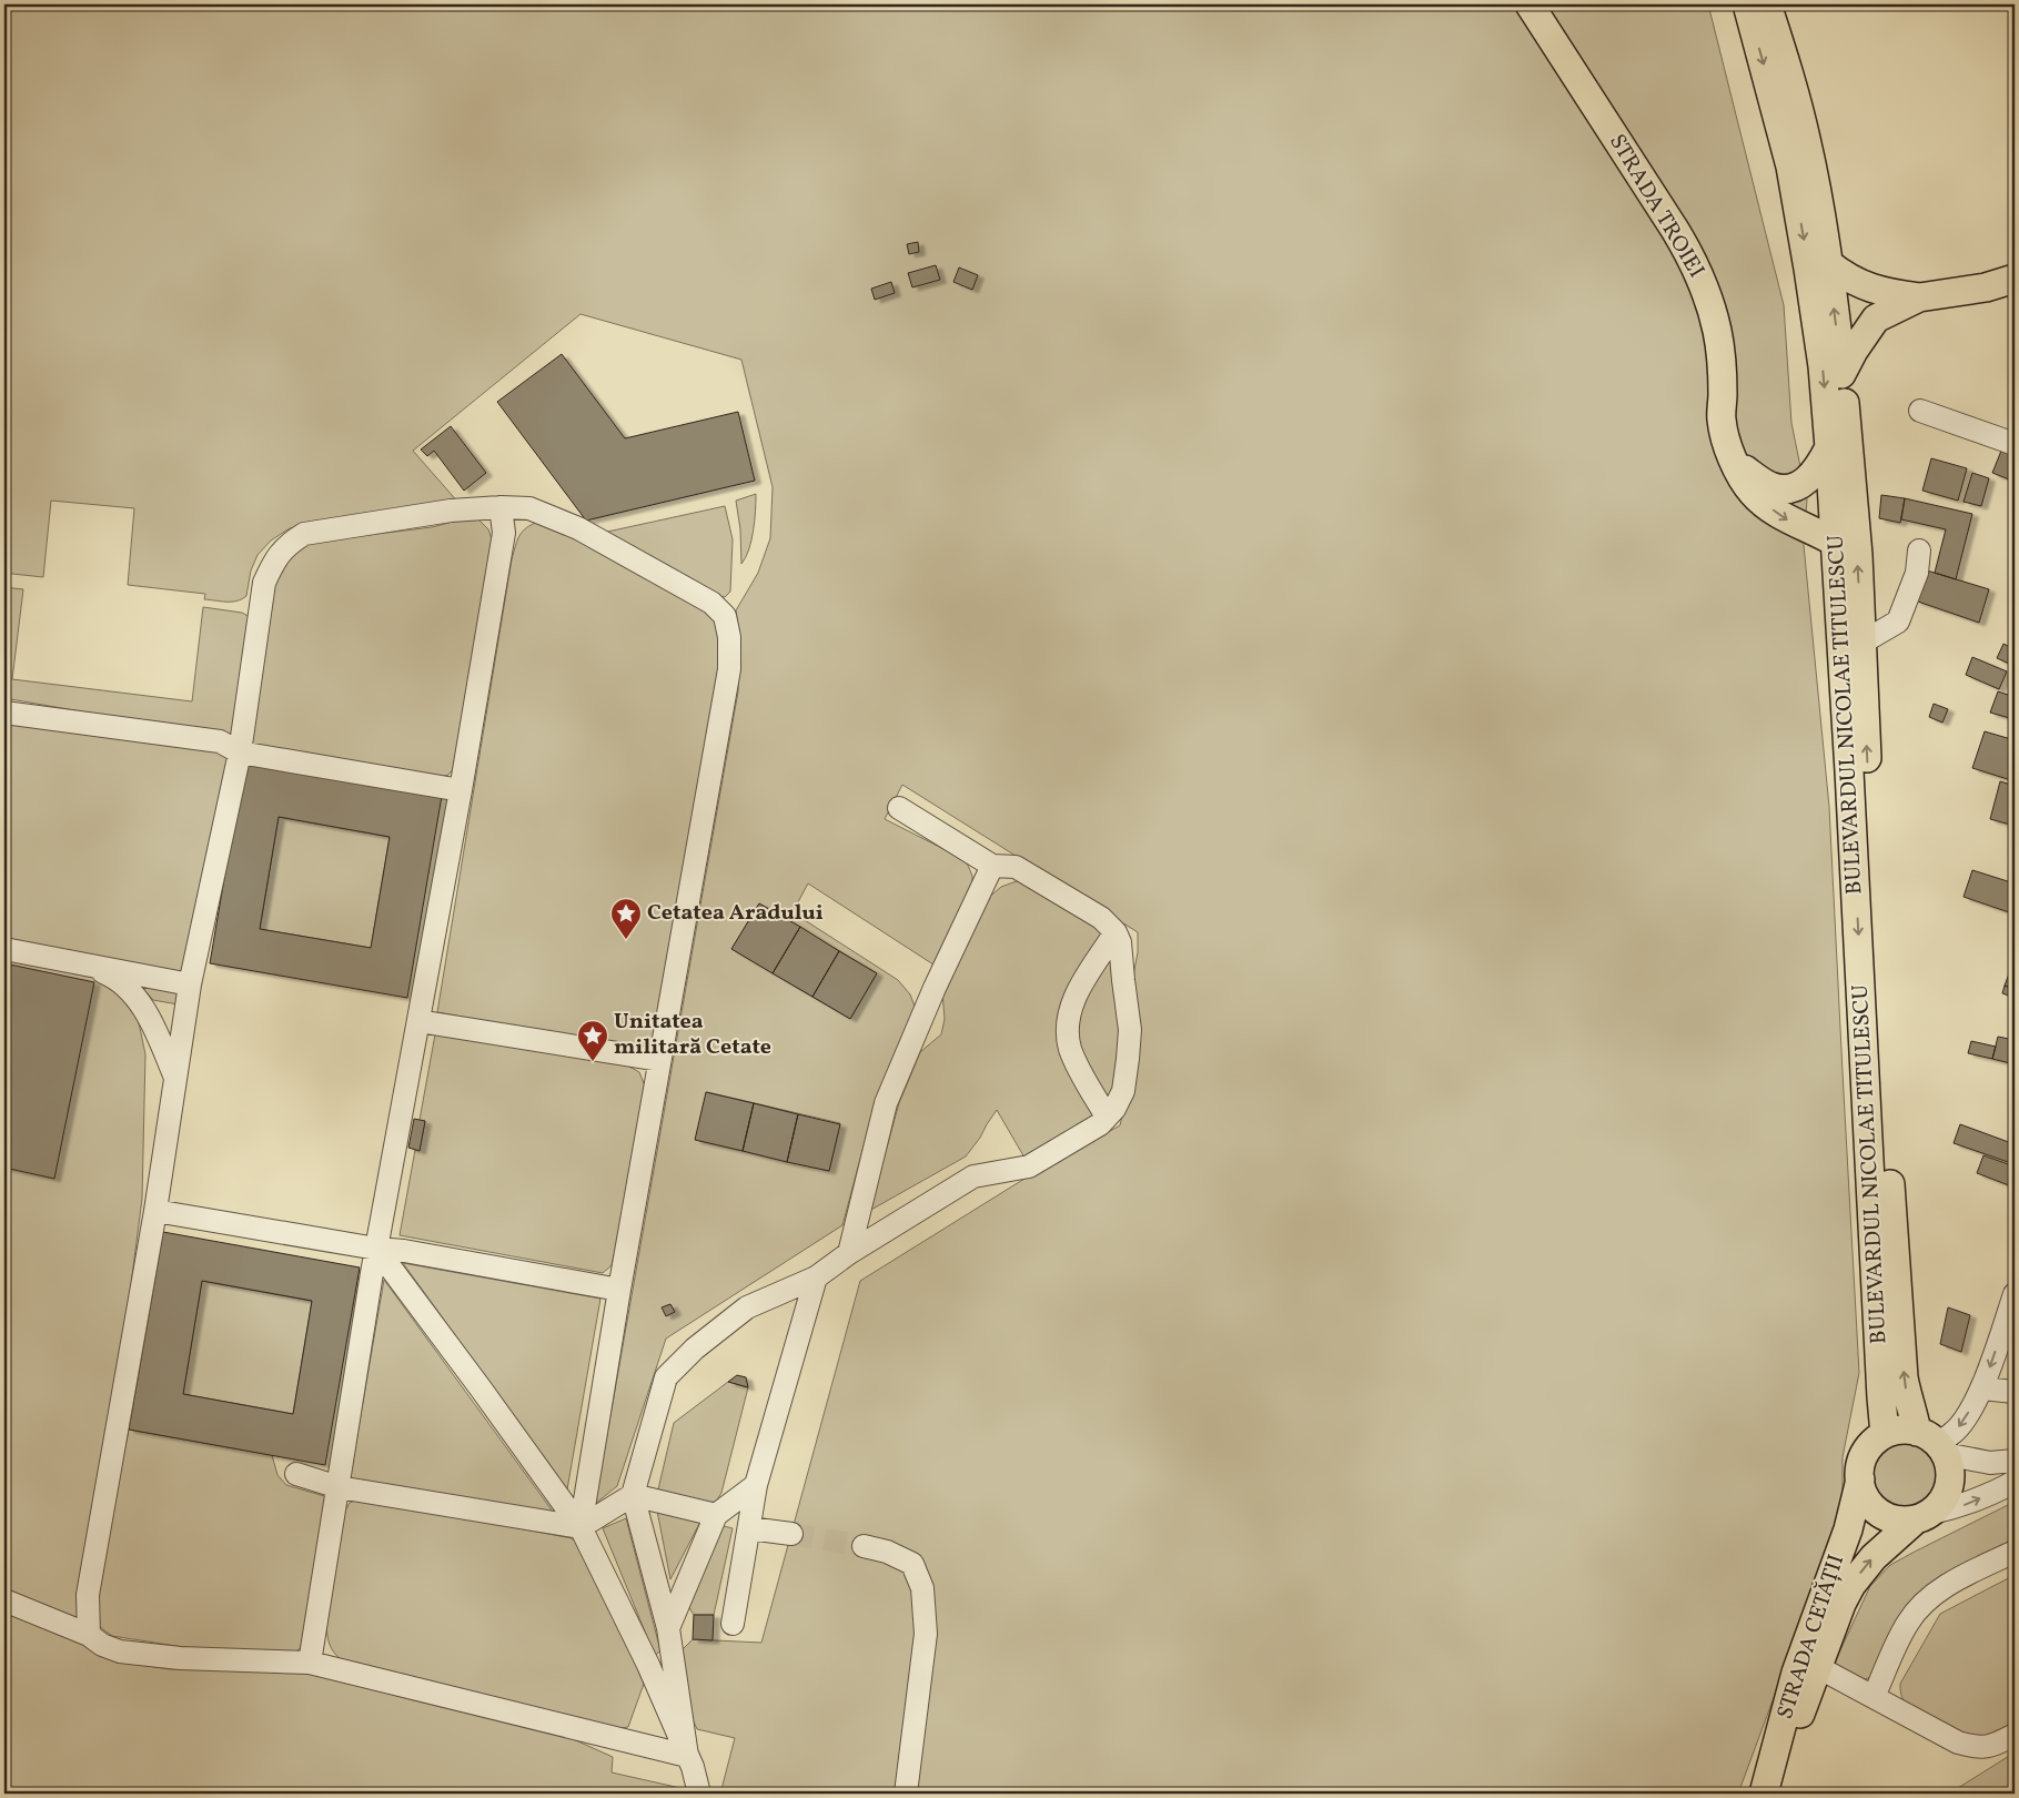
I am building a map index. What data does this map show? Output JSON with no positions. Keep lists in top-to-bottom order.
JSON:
{
  "streets": {
    "main road": ["STRADA TROIEI", "BULEVARDUL NICOLAE TITULESCU", "STRADA CETĂȚII"]
  },
  "crossings": [
    ["STRADA TROIEI", "BULEVARDUL NICOLAE TITULESCU"],
    ["BULEVARDUL NICOLAE TITULESCU", "STRADA CETĂȚII"]
  ],
  "places": {
    "place": ["Cetatea Aradului", "Unitatea militară Cetate"]
  }
}
